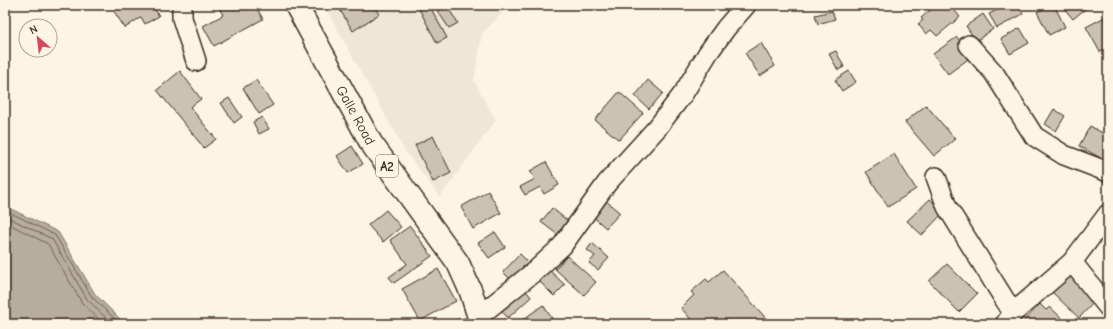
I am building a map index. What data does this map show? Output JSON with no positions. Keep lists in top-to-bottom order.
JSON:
{
  "streets": {
    "highway": ["Galle Road", "A2"]
  },
  "north": "top left"
}
